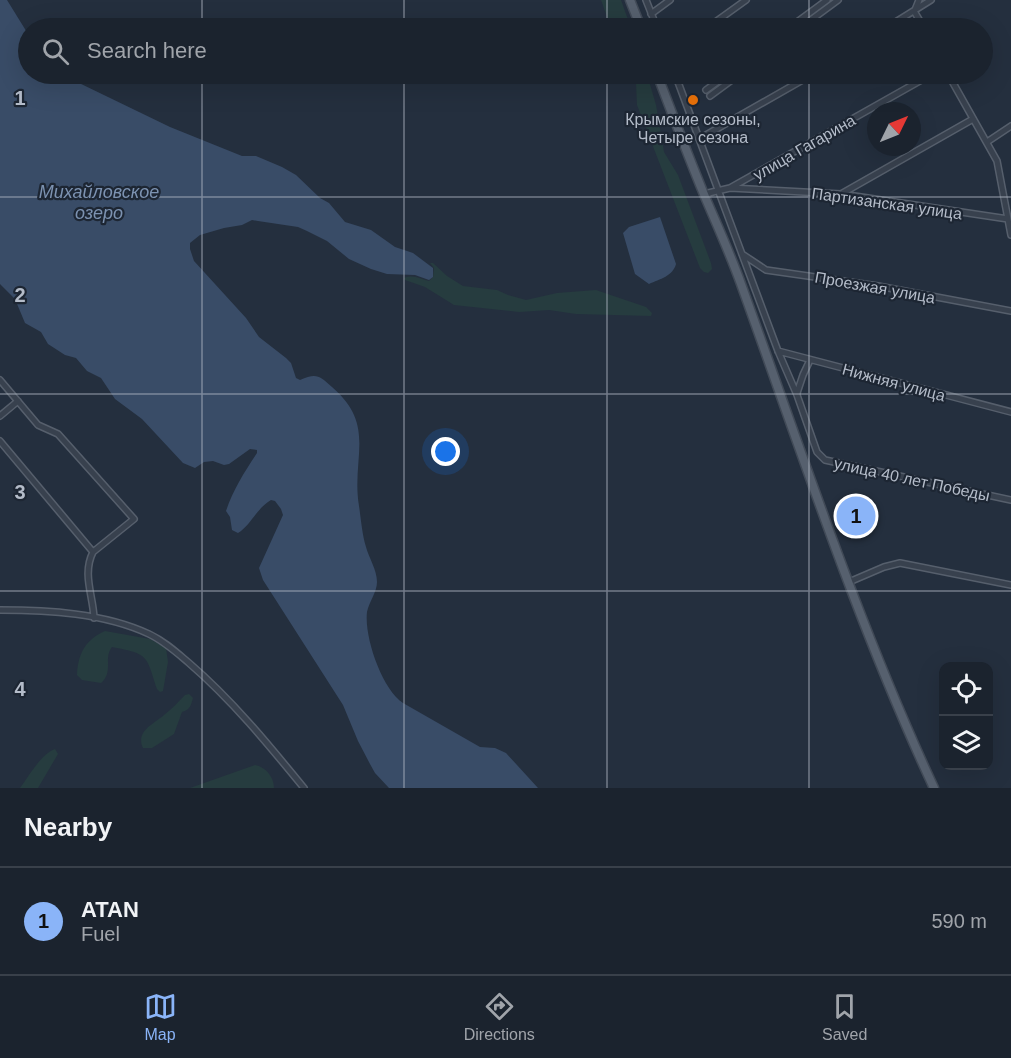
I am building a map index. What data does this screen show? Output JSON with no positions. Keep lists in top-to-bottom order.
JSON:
{
  "streets": {
    "street": [
      "улица Гагарина",
      "Партизанская улица",
      "Проезжая улица",
      "Нижняя улица",
      "улица 40 лет Победы"
    ]
  },
  "crossings": [
    ["улица Гагарина", "Партизанская улица"]
  ],
  "water": ["Михайловское озеро"],
  "places": ["Крымские сезоны, Четыре сезона"],
  "north": "top right",
  "page": {
    "search": "Search here",
    "pins": "1",
    "heading": "Nearby",
    "list": [
      {
        "mark": "1",
        "name": "ATAN",
        "note": "Fuel",
        "value": "590 m"
      }
    ],
    "nav": ["Map", "Directions", "Saved"]
  },
  "grid": {
    "rows": [
      "1",
      "2",
      "3",
      "4"
    ]
  }
}
